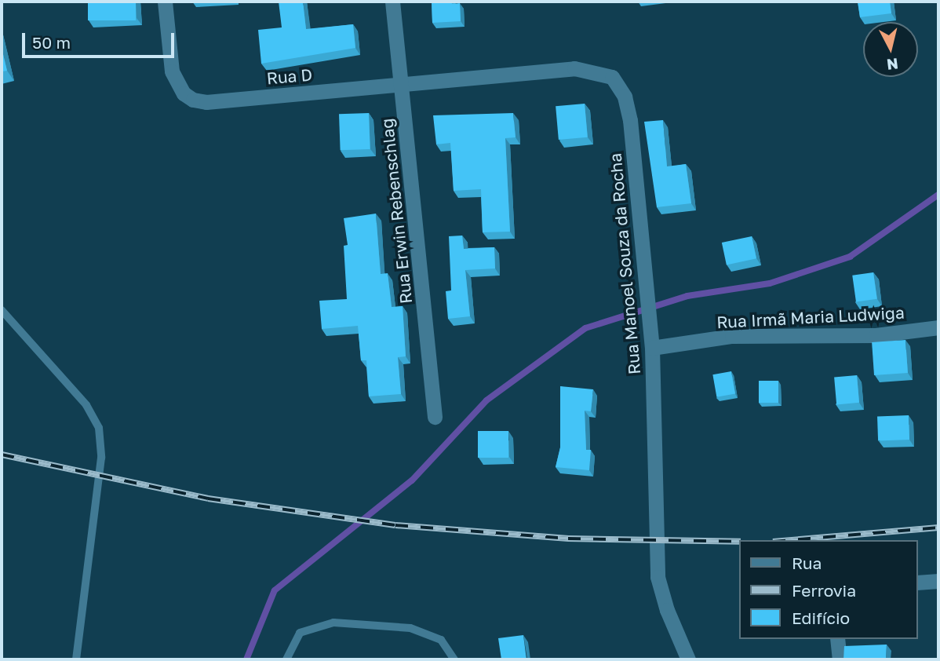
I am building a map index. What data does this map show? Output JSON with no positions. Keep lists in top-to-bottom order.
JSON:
{
  "streets": {
    "street": [
      "Rua D",
      "Rua Erwin Rebenschlag",
      "Rua Manoel Souza da Rocha",
      "Rua Irmã Maria Ludwiga"
    ]
  },
  "crossings": [
    ["Rua D", "Rua Erwin Rebenschlag"],
    ["Rua D", "Rua Manoel Souza da Rocha"],
    ["Rua Erwin Rebenschlag", "Rua Manoel Souza da Rocha"],
    ["Rua Manoel Souza da Rocha", "Rua Irmã Maria Ludwiga"]
  ],
  "legend": ["Rua", "Ferrovia", "Edifício"],
  "scale_bar": "50 m",
  "north": "bottom"
}
